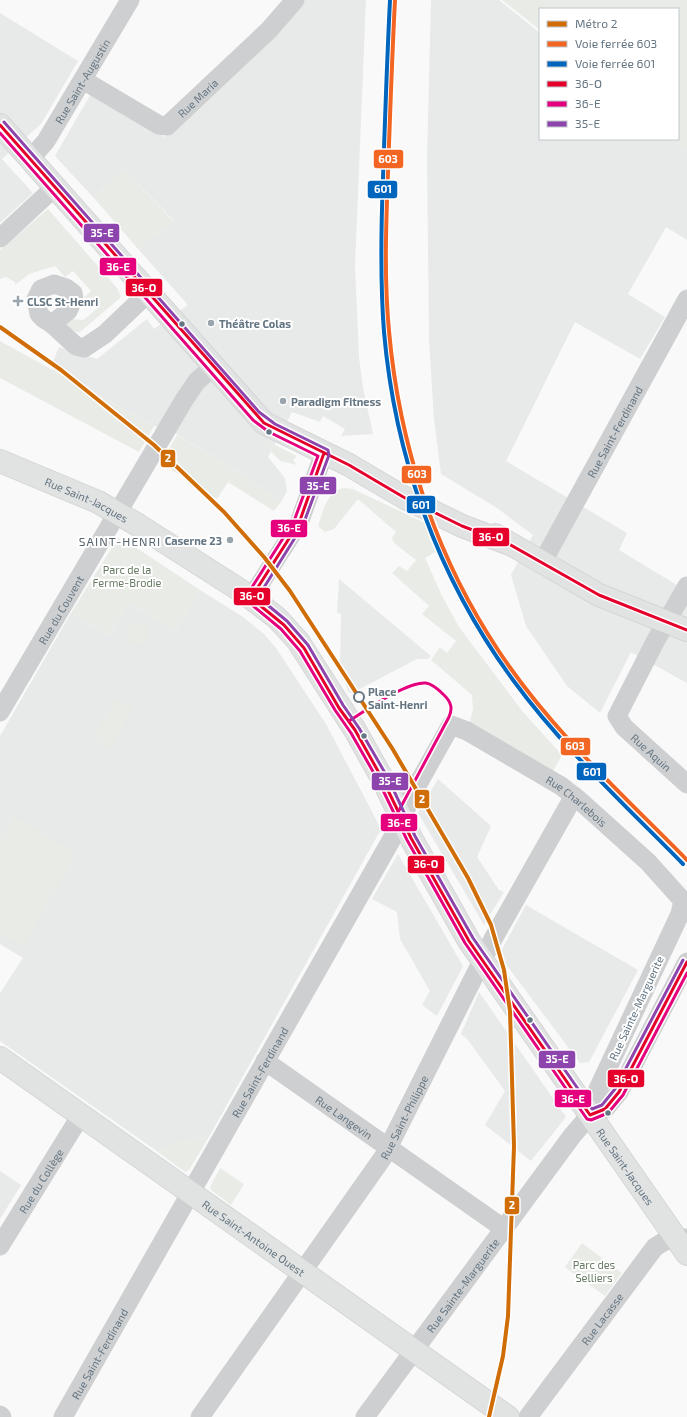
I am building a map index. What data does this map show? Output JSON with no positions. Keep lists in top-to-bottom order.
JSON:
{
  "streets": {
    "main road": ["Rue Saint-Jacques", "Rue Saint-Antoine Ouest"],
    "street": [
      "Rue Saint-Augustin",
      "Rue Maria",
      "Rue Saint-Ferdinand",
      "Rue du Couvent",
      "Rue Aquin",
      "Rue Charlebois",
      "Rue Sainte-Marguerite",
      "Rue Saint-Philippe",
      "Rue Langevin",
      "Rue du Collège",
      "Rue Lacasse"
    ]
  },
  "crossings": [
    ["Rue Saint-Augustin", "Rue Maria"],
    ["Rue Saint-Ferdinand", "Rue Saint-Jacques"],
    ["Rue Saint-Ferdinand", "Rue Charlebois"],
    ["Rue Saint-Ferdinand", "Rue Langevin"],
    ["Rue Saint-Ferdinand", "Rue Saint-Antoine Ouest"],
    ["Rue Saint-Jacques", "Rue du Couvent"],
    ["Rue Saint-Jacques", "Rue Sainte-Marguerite"],
    ["Rue Saint-Jacques", "Rue Saint-Philippe"],
    ["Rue Saint-Jacques", "Rue Lacasse"],
    ["Rue Charlebois", "Rue Sainte-Marguerite"],
    ["Rue Charlebois", "Rue Saint-Philippe"],
    ["Rue Sainte-Marguerite", "Rue Langevin"],
    ["Rue Sainte-Marguerite", "Rue Saint-Antoine Ouest"],
    ["Rue Saint-Philippe", "Rue Langevin"],
    ["Rue Saint-Philippe", "Rue Saint-Antoine Ouest"],
    ["Rue du Collège", "Rue Saint-Antoine Ouest"]
  ],
  "districts": ["SAINT-HENRI"],
  "parks": ["Parc de la Ferme-Brodie", "Parc des Selliers"],
  "places": {
    "health": ["CLSC St-Henri"],
    "other": [
      "Théâtre Colas",
      "Paradigm Fitness",
      "Caserne 23",
      "Place Saint-Henri"
    ]
  },
  "lines": [
    "rail line 603",
    "rail line 601",
    "transit line 35-E",
    "transit line 36-O",
    "transit line 36-E",
    "metro line 2"
  ],
  "legend": [
    "Métro 2",
    "Voie ferrée 603",
    "Voie ferrée 601",
    "36-O",
    "36-E",
    "35-E"
  ]
}
